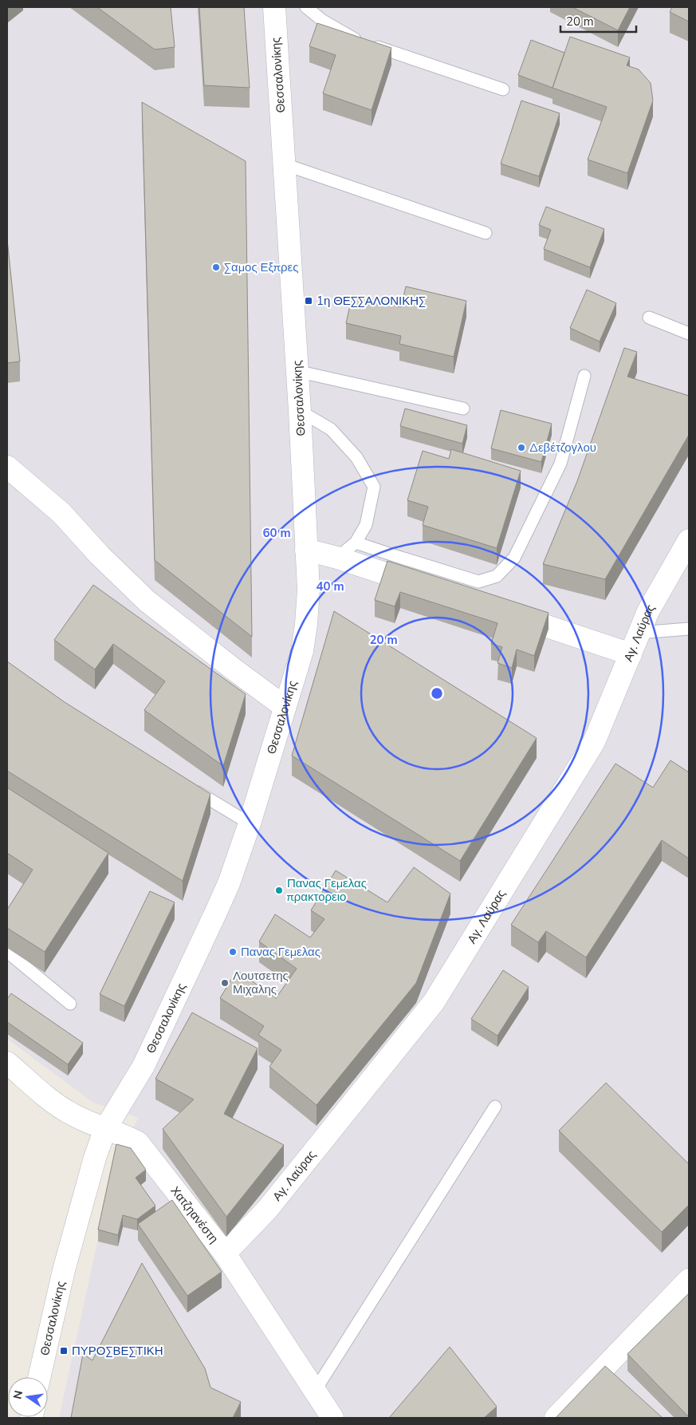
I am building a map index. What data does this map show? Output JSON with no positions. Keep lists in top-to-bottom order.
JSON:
{
  "streets": {
    "street": ["Θεσσαλονίκης", "Αγ. Λαύρας", "Χατζηανέστη"]
  },
  "crossings": [
    ["Θεσσαλονίκης", "Χατζηανέστη"],
    ["Αγ. Λαύρας", "Χατζηανέστη"]
  ],
  "places": {
    "other": [
      "Σαμος Εξπρες",
      "Δεβέτζογλου",
      "Πανας Γεμελας πρακτορειο",
      "Πανας Γεμελας",
      "Λουτσετης Μιχαλης"
    ],
    "transit": ["1η ΘΕΣΣΑΛΟΝΙΚΗΣ", "ΠΥΡΟΣΒΕΣΤΙΚΗ"]
  },
  "scale_bar": "20 m",
  "north": "left",
  "rings": ["60 m", "40 m", "20 m"]
}
